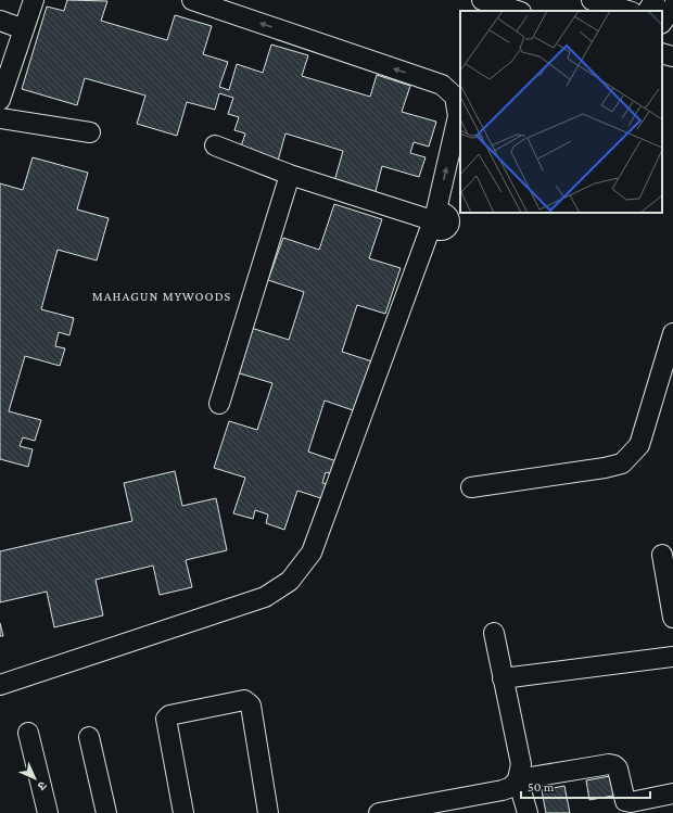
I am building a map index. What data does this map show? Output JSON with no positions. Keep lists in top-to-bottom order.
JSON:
{
  "districts": ["MAHAGUN MYWOODS"],
  "scale_bar": "50 m",
  "north": "bottom right"
}
